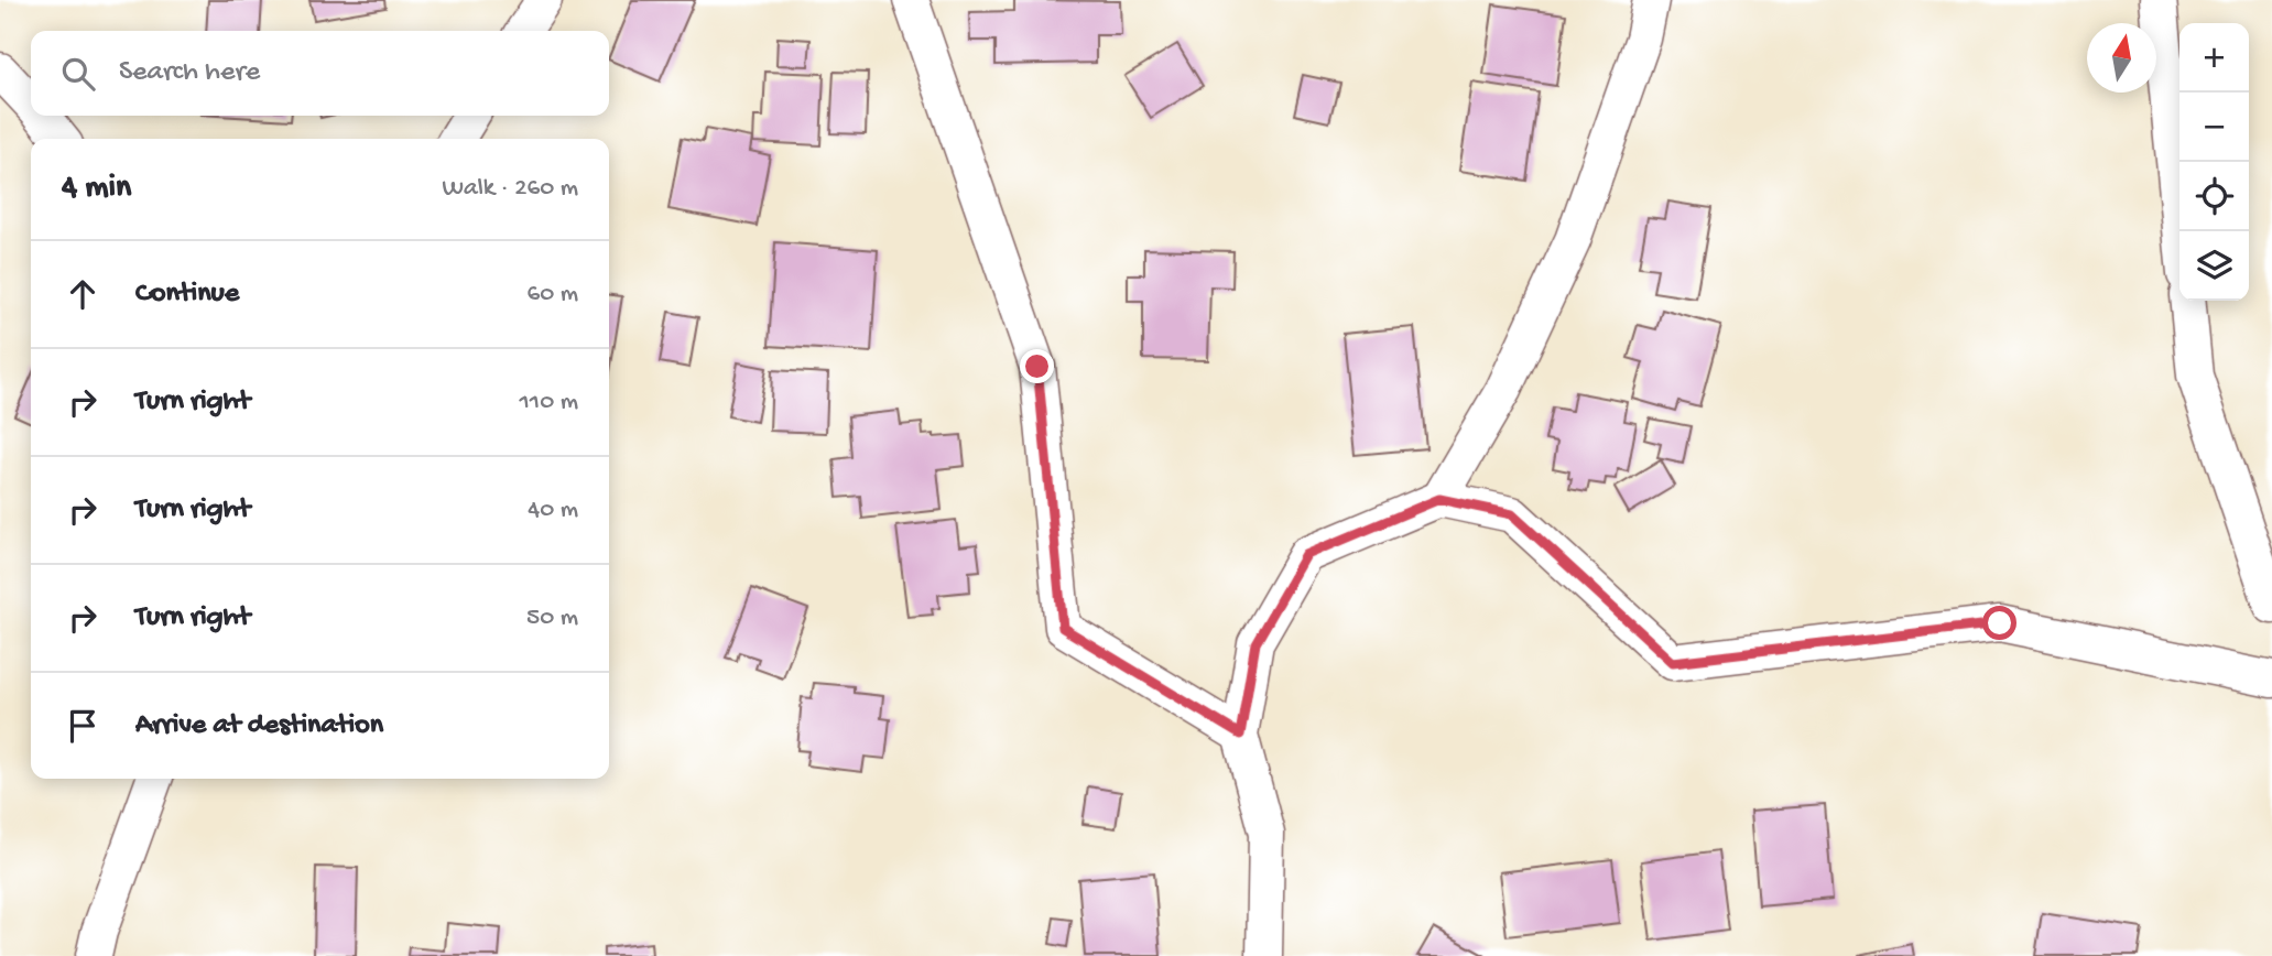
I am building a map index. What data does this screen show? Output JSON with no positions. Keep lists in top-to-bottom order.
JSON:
{
  "north": "top",
  "page": {
    "map_buttons": ["+", "−"],
    "search": "Search here",
    "heading": ["4 min", "Walk · 260 m"],
    "list": [
      ["Continue", "60 m"],
      ["Turn right", "110 m"],
      ["Turn right", "40 m"],
      ["Turn right", "50 m"],
      "Arrive at destination"
    ]
  }
}
